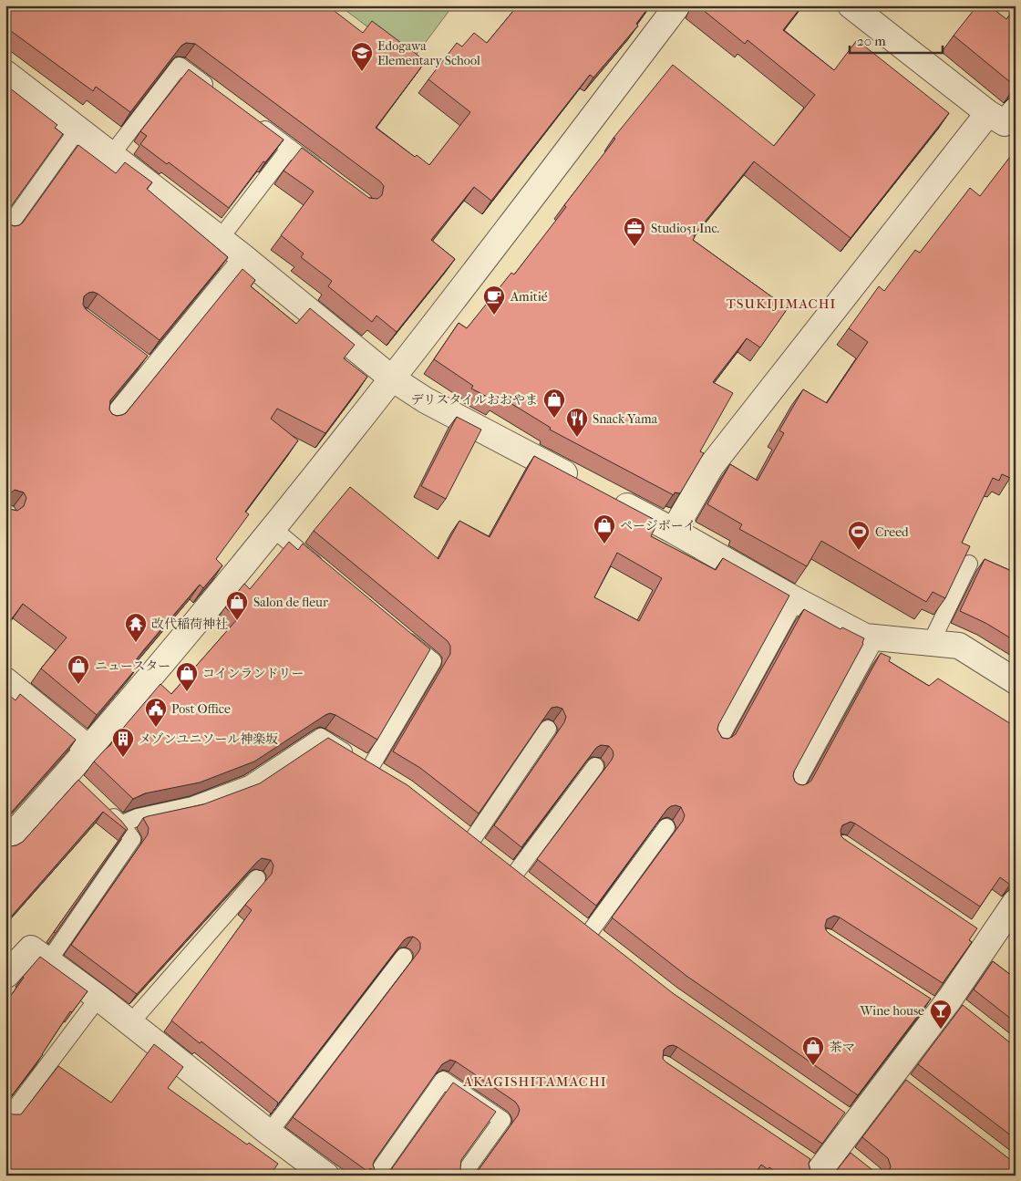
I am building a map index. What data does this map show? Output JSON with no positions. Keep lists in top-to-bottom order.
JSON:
{
  "districts": ["TSUKIJIMACHI", "AKAGISHITAMACHI"],
  "places": {
    "school or university": ["Edogawa Elementary School"],
    "office": ["Studio51 Inc."],
    "cafe": ["Amitié"],
    "shop": [
      "デリスタイルおおやま",
      "ページボーイ",
      "Salon de fleur",
      "ニュースター",
      "コインランドリー",
      "茶マ"
    ],
    "restaurant": ["Snack Yama"],
    "sports": ["Creed"],
    "temple": ["改代稲荷神社"],
    "public building": ["Post Office"],
    "building": ["メゾンユニソール神楽坂"],
    "bar": ["Wine house"]
  },
  "scale_bar": "20 m"
}
